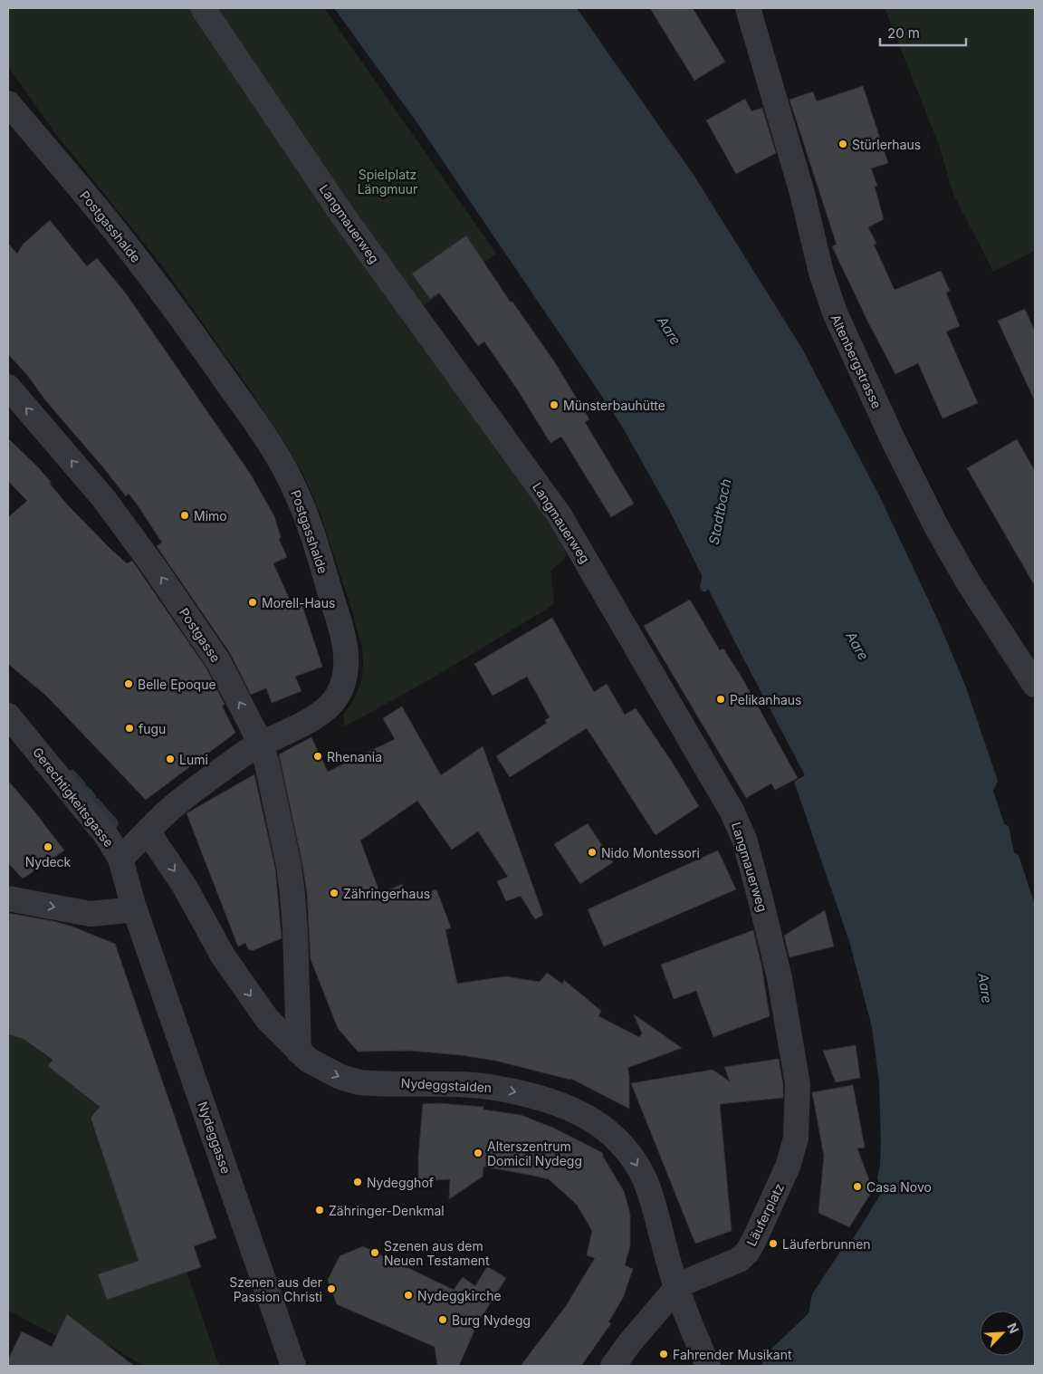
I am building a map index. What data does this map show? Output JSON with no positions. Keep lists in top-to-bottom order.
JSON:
{
  "streets": {
    "street": [
      "Langmauerweg",
      "Postgasshalde",
      "Altenbergstrasse",
      "Postgasse",
      "Gerechtigkeitsgasse",
      "Nydeggstalden",
      "Nydeggasse",
      "Läuferplatz"
    ]
  },
  "crossings": [
    ["Langmauerweg", "Läuferplatz"],
    ["Postgasshalde", "Postgasse"],
    ["Postgasshalde", "Gerechtigkeitsgasse"],
    ["Postgasshalde", "Nydeggstalden"],
    ["Postgasse", "Nydeggstalden"],
    ["Gerechtigkeitsgasse", "Nydeggasse"],
    ["Nydeggstalden", "Läuferplatz"]
  ],
  "one_way": ["Postgasse", "Nydeggstalden"],
  "water": ["Aare", "Stadtbach"],
  "parks": ["Spielplatz Längmuur"],
  "places": [
    "Stürlerhaus",
    "Münsterbauhütte",
    "Mimo",
    "Morell-Haus",
    "Belle Epoque",
    "Pelikanhaus",
    "fugu",
    "Rhenania",
    "Lumi",
    "Nydeck",
    "Nido Montessori",
    "Zähringerhaus",
    "Alterszentrum Domicil Nydegg",
    "Nydegghof",
    "Casa Novo",
    "Zähringer-Denkmal",
    "Läuferbrunnen",
    "Szenen aus dem Neuen Testament",
    "Szenen aus der Passion Christi",
    "Nydeggkirche",
    "Burg Nydegg",
    "Fahrender Musikant"
  ],
  "scale_bar": "20 m",
  "north": "top right"
}
